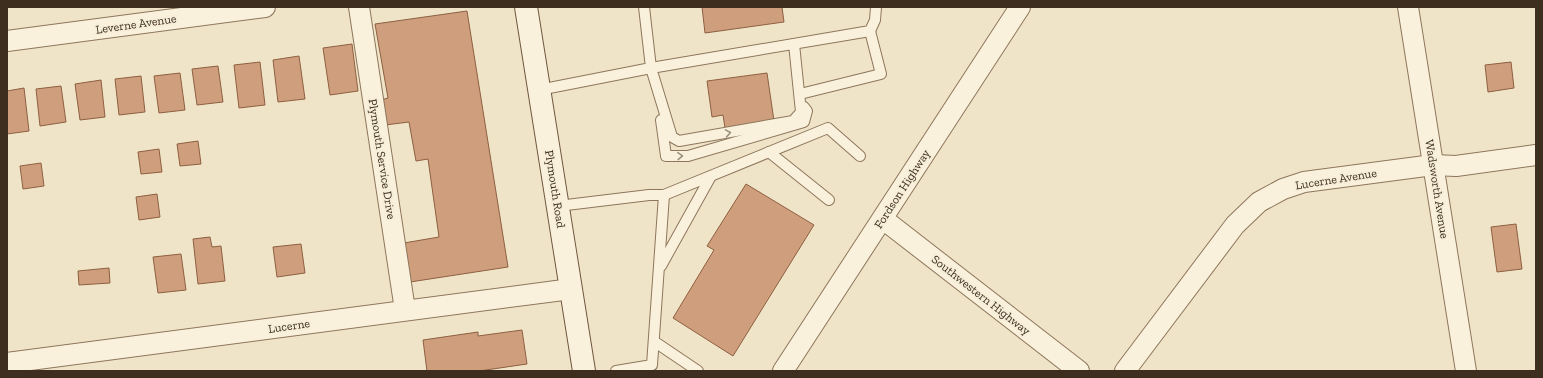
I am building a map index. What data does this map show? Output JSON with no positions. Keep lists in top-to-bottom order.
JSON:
{
  "streets": {
    "main road": ["Plymouth Road"],
    "street": [
      "Leverne Avenue",
      "Plymouth Service Drive",
      "Lucerne Avenue",
      "Fordson Highway",
      "Wadsworth Avenue",
      "Southwestern Highway",
      "Lucerne"
    ]
  },
  "crossings": [
    ["Plymouth Service Drive", "Lucerne"],
    ["Lucerne Avenue", "Wadsworth Avenue"],
    ["Plymouth Road", "Lucerne"],
    ["Fordson Highway", "Southwestern Highway"]
  ]
}
